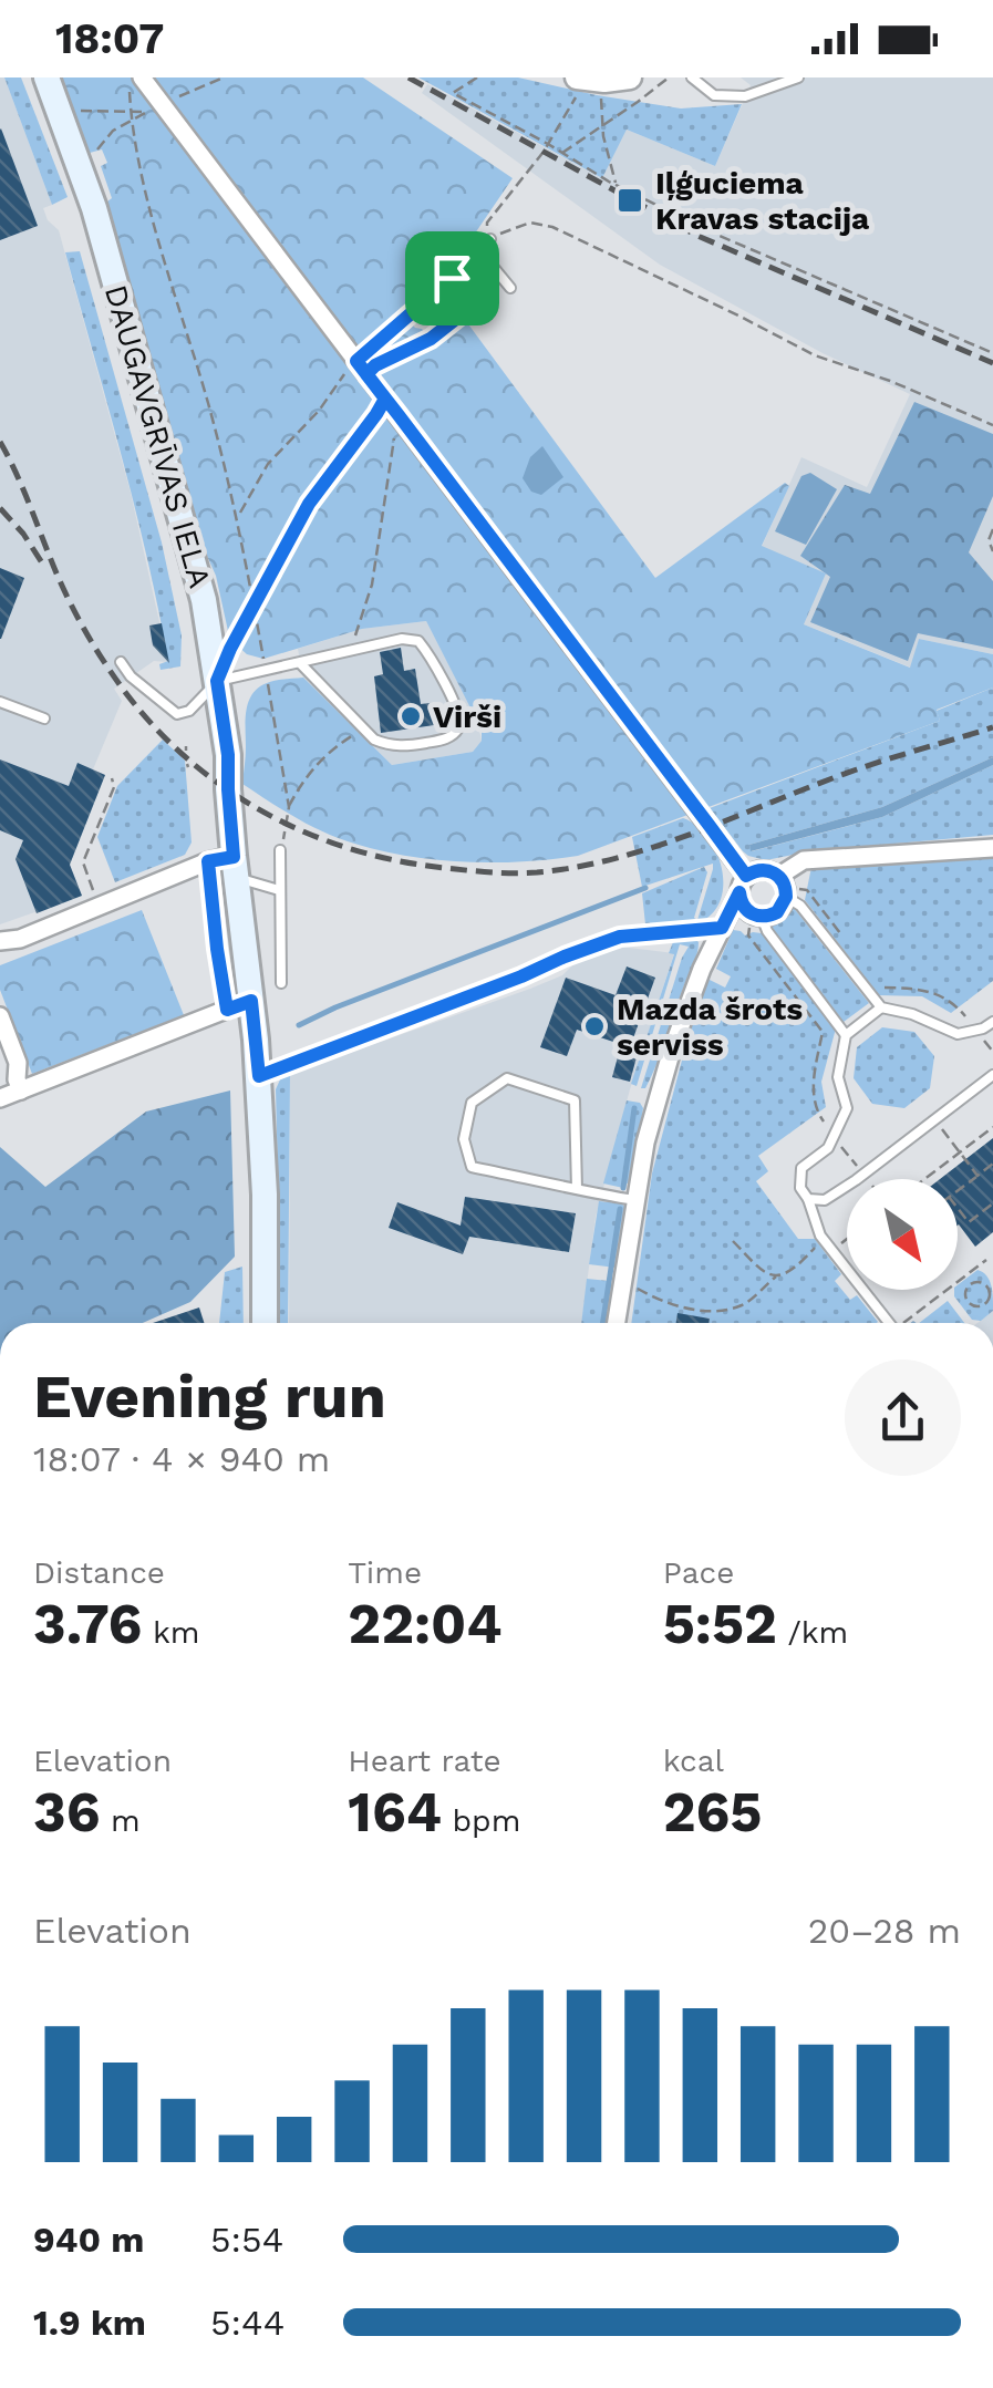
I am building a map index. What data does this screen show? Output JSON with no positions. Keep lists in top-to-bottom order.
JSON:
{
  "streets": {
    "main road": ["DAUGAVGRĪVAS IELA"]
  },
  "places": {
    "transit": ["Iļģuciema Kravas stacija"],
    "other": ["Virši", "Mazda šrots serviss"]
  },
  "north": "bottom right",
  "page": {
    "status": "18:07",
    "heading": ["Evening run", "18:07 · 4 × 940 m"],
    "stats": [
      ["Distance", "3.76 km"],
      ["Time", "22:04"],
      ["Pace", "5:52 /km"],
      ["Elevation", "36 m"],
      ["Heart rate", "164 bpm"],
      ["kcal", "265"]
    ],
    "chart": ["Elevation", "20–28 m"],
    "list": [
      {
        "name": "940 m",
        "note": "5:54"
      },
      {
        "name": "1.9 km",
        "note": "5:44"
      }
    ]
  }
}
